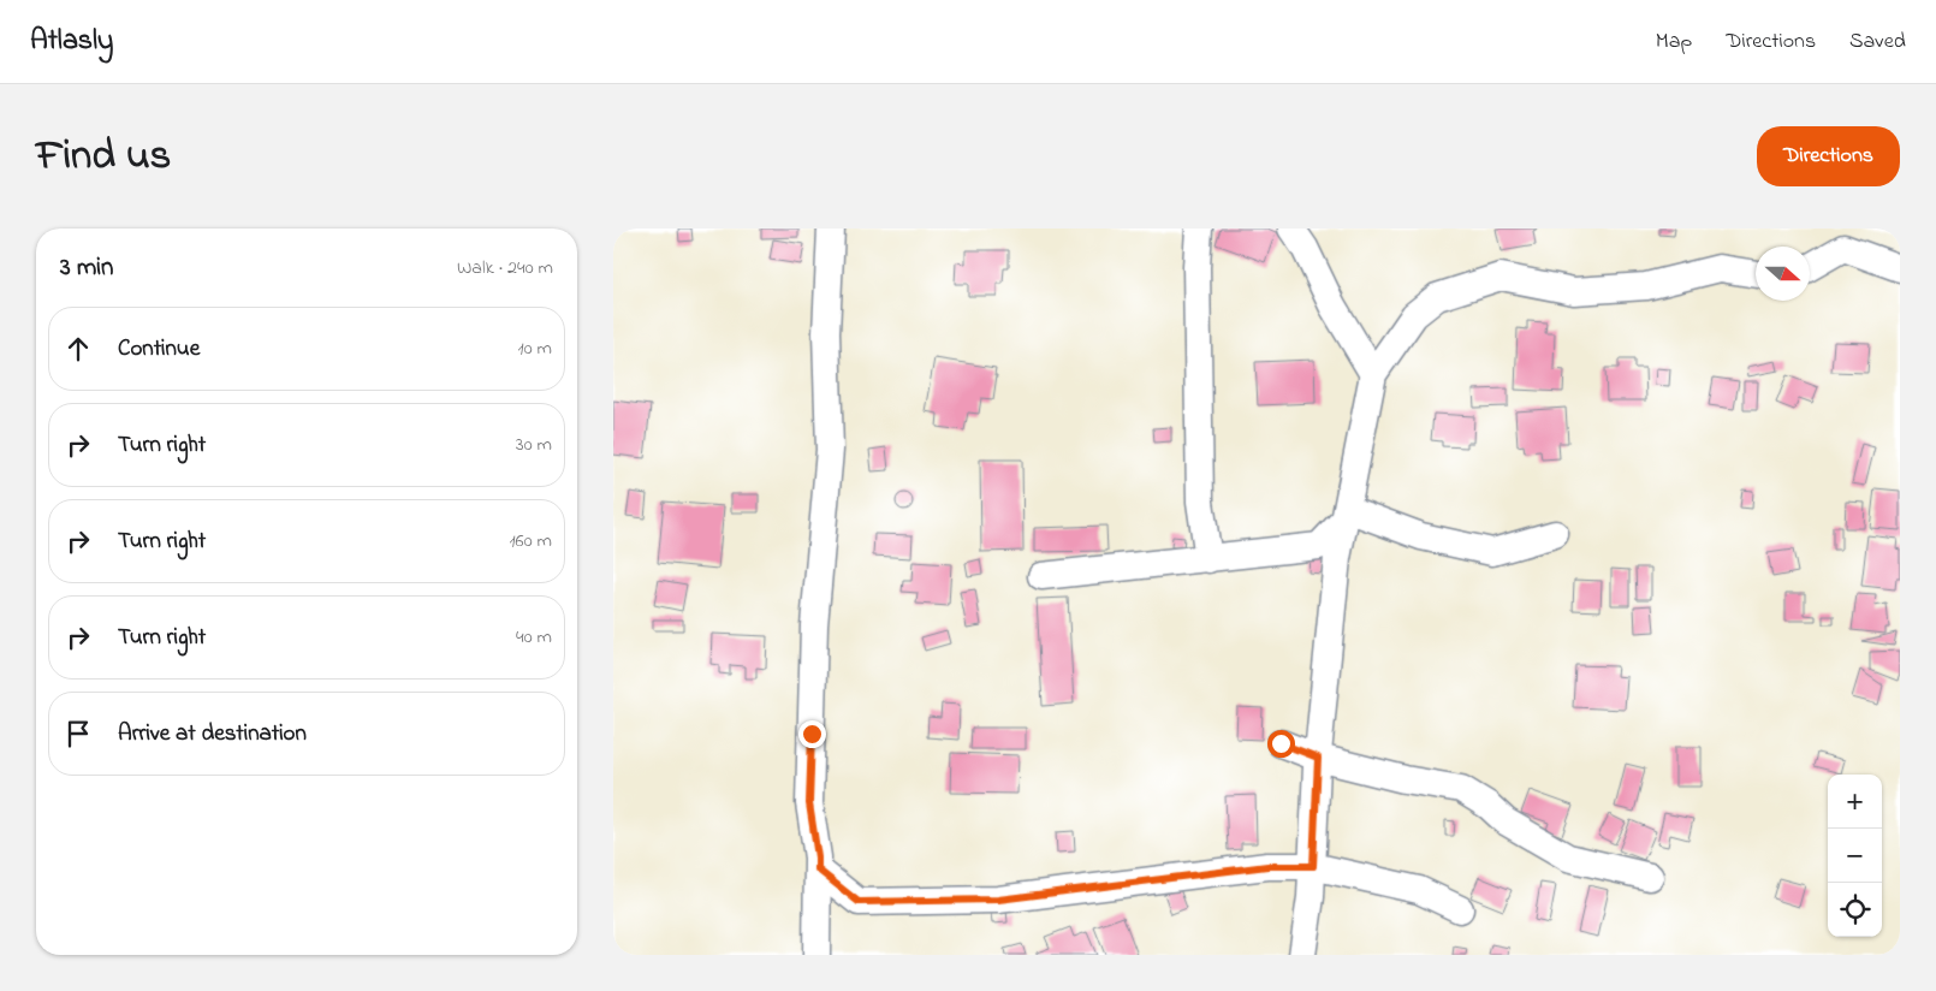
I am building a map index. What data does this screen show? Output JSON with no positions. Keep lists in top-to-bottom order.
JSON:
{
  "north": "right",
  "page": {
    "header": "Atlasly",
    "nav": ["Map", "Directions", "Saved"],
    "title": "Find us",
    "buttons": "Directions",
    "heading": ["3 min", "Walk · 240 m"],
    "list": [
      ["Continue", "10 m"],
      ["Turn right", "30 m"],
      ["Turn right", "160 m"],
      ["Turn right", "40 m"],
      "Arrive at destination"
    ],
    "map_buttons": ["+", "−"]
  }
}
